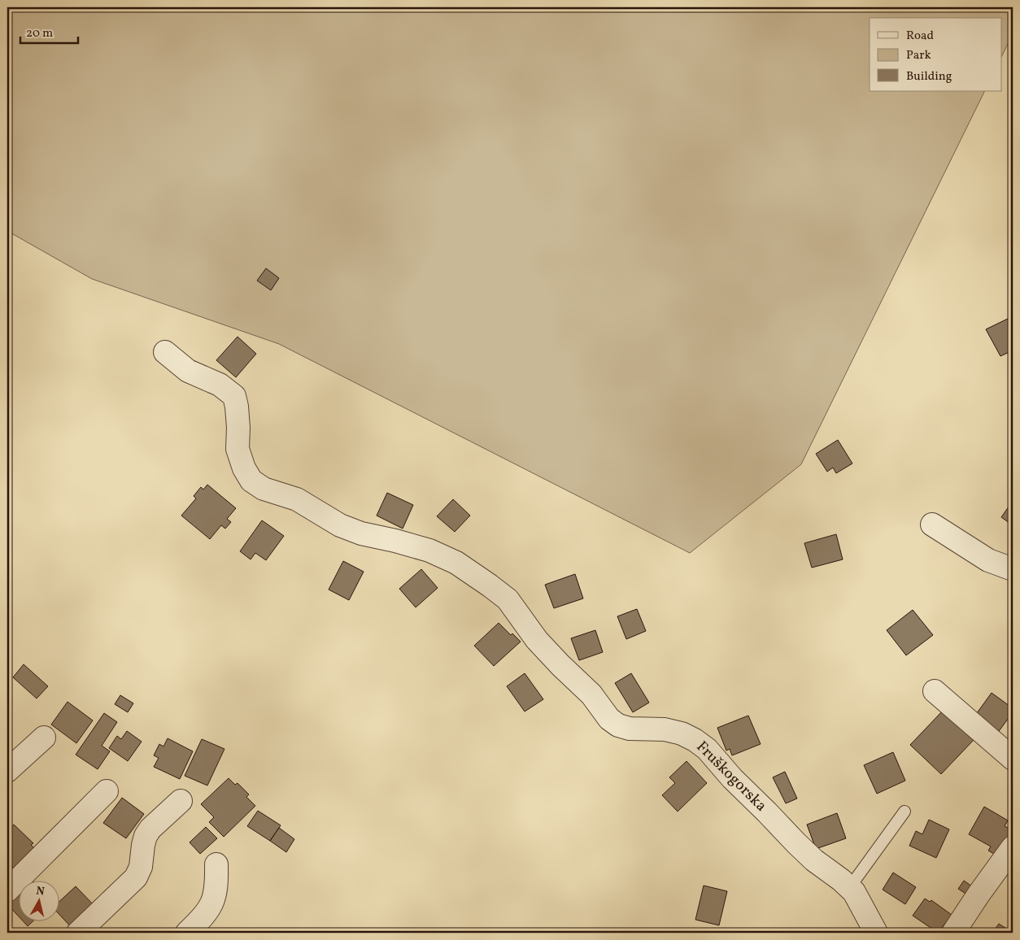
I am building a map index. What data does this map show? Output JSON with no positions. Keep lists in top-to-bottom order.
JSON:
{
  "streets": {
    "street": ["Fruškogorska"]
  },
  "legend": ["Road", "Park", "Building"],
  "scale_bar": "20 m",
  "north": "top"
}
